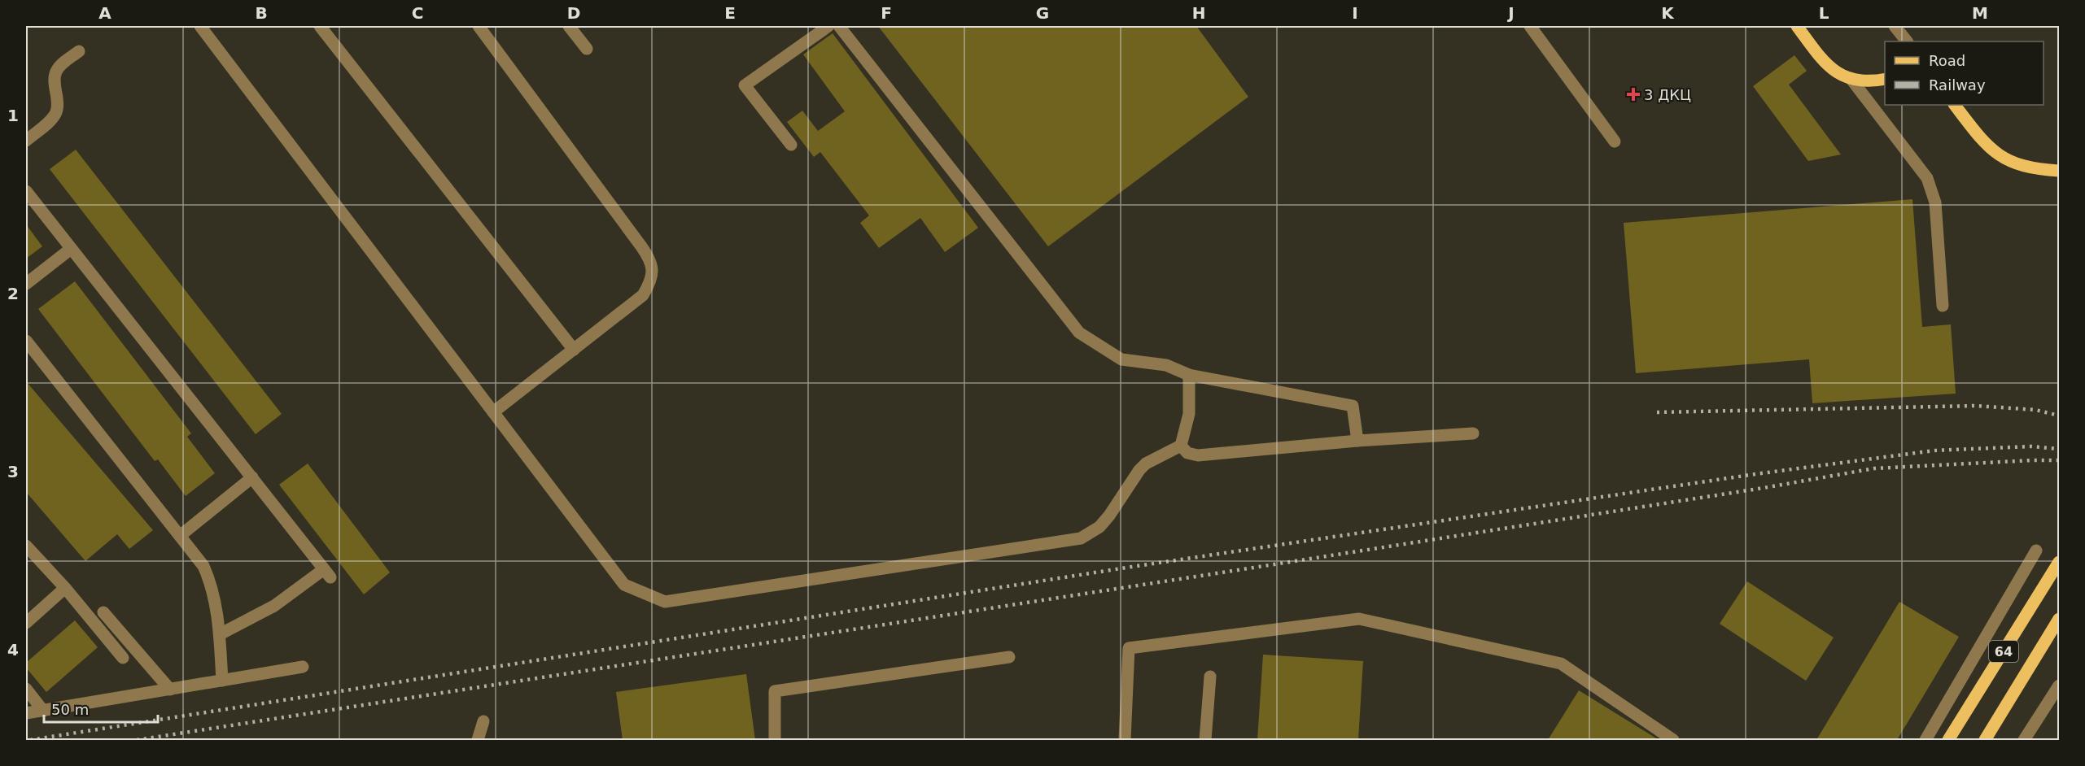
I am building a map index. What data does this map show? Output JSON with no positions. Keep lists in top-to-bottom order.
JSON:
{
  "streets": {
    "main road": ["64"]
  },
  "places": {
    "health": ["3 ДКЦ"]
  },
  "legend": ["Road", "Railway"],
  "scale_bar": "50 m",
  "grid": {
    "columns": [
      "A",
      "B",
      "C",
      "D",
      "E",
      "F",
      "G",
      "H",
      "I",
      "J",
      "K",
      "L",
      "M"
    ],
    "rows": [
      "1",
      "2",
      "3",
      "4"
    ]
  }
}
